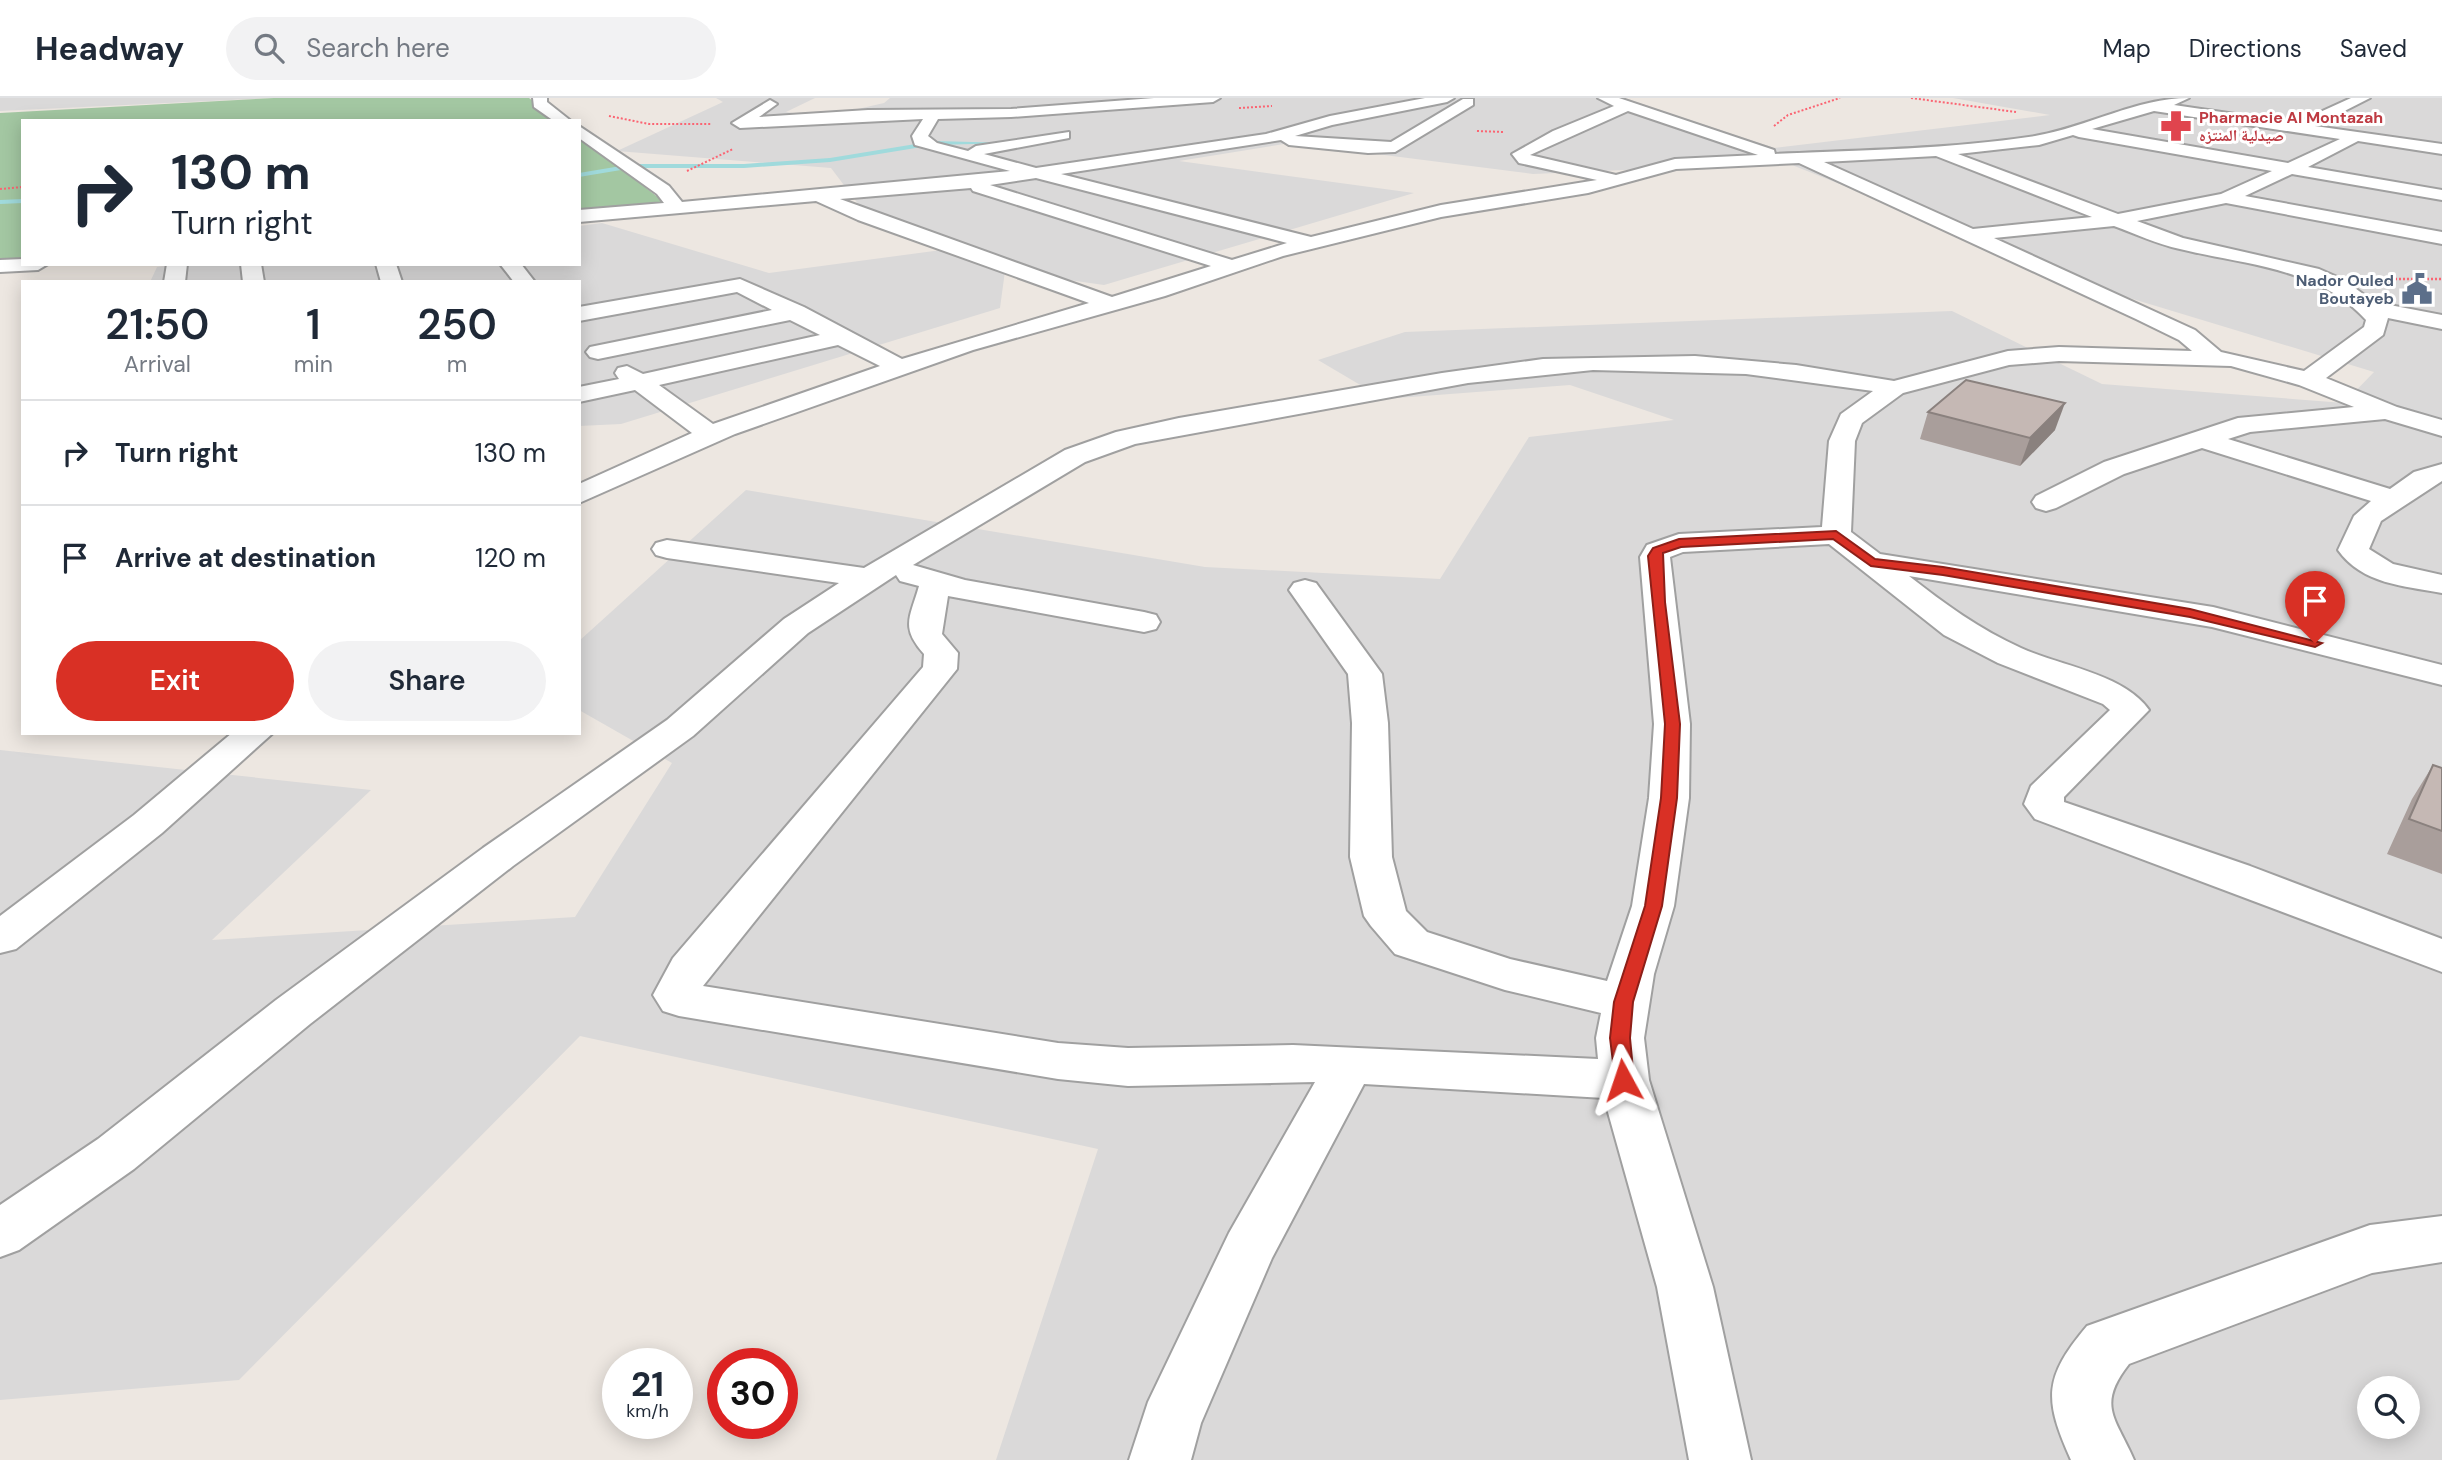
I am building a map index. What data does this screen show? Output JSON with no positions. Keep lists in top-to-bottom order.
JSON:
{
  "places": {
    "pharmacy": ["Pharmacie Al Montazah صيدلية المنتزه"],
    "public building": ["Nador Ouled Boutayeb"]
  },
  "page": {
    "header": "Headway",
    "search": "Search here",
    "nav": ["Map", "Directions", "Saved"],
    "turn": ["130 m", "Turn right"],
    "eta": [
      "21:50",
      "Arrival",
      "1",
      "min",
      "250",
      "m"
    ],
    "list": [
      {
        "name": "Turn right",
        "value": "130 m"
      },
      {
        "name": "Arrive at destination",
        "value": "120 m"
      }
    ],
    "buttons": ["Exit", "Share"],
    "speed": "21 km/h",
    "limit": "30"
  }
}
